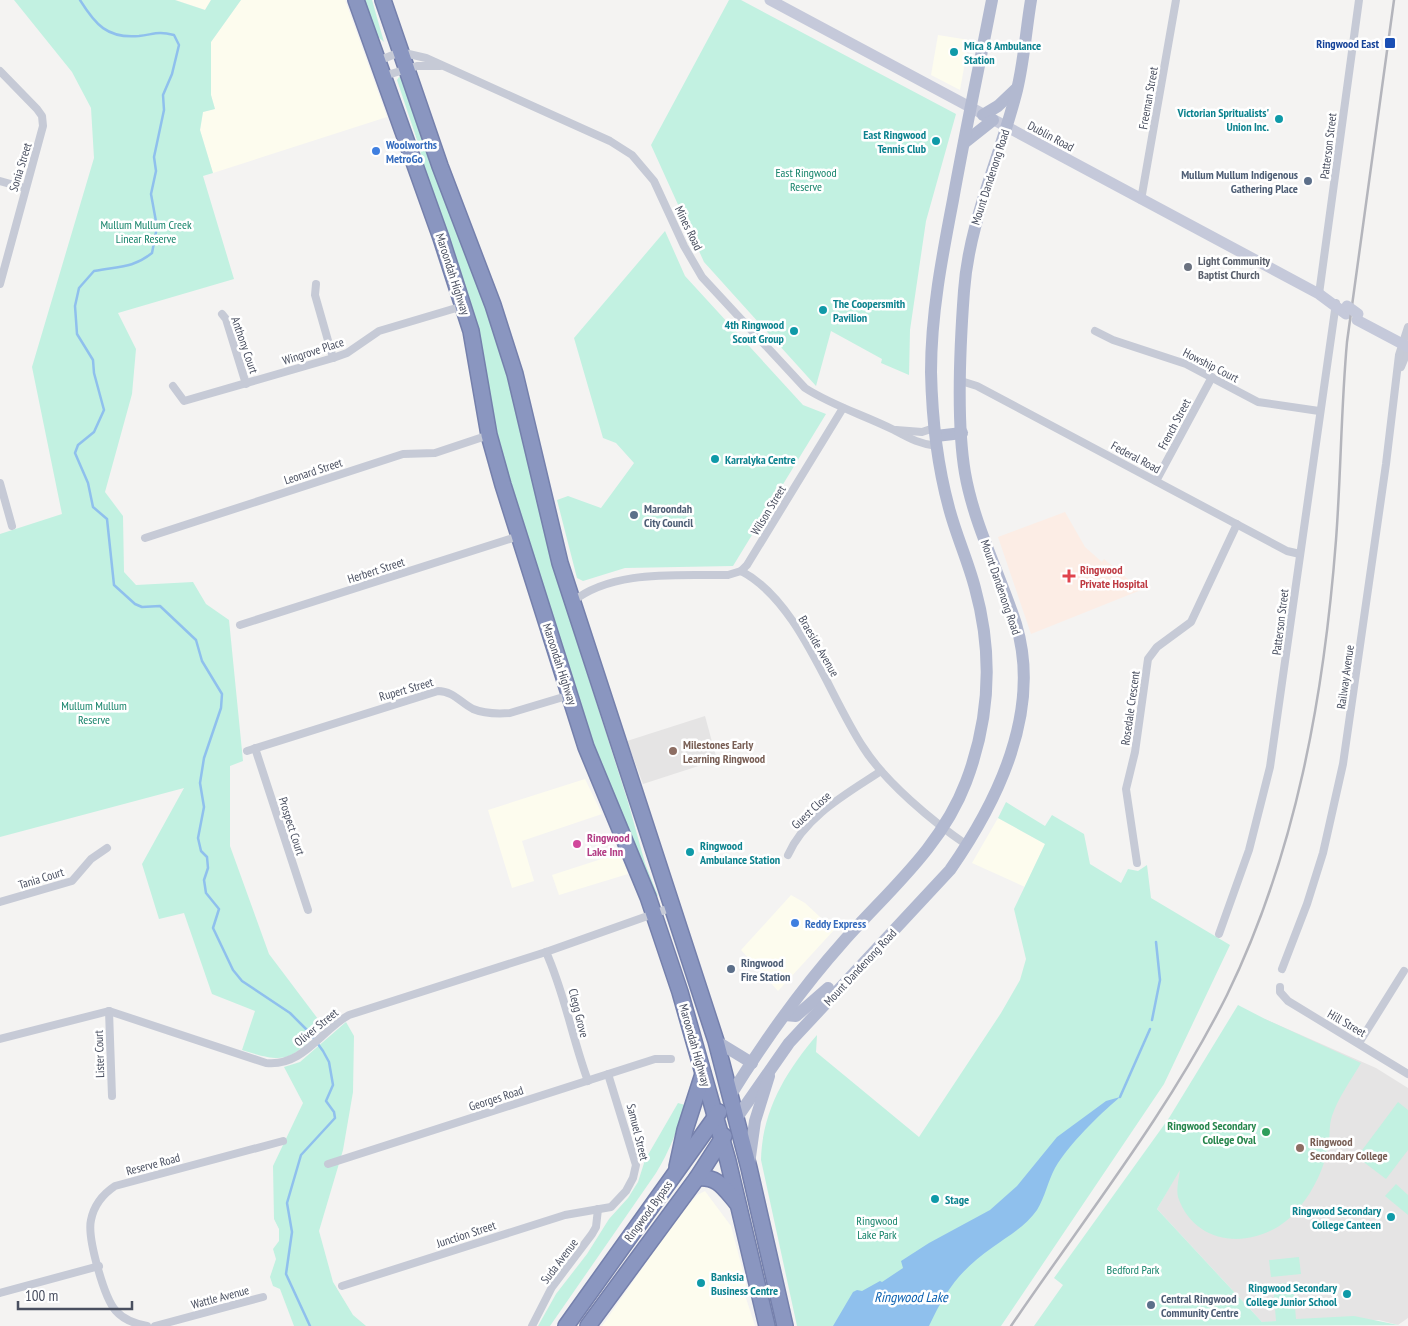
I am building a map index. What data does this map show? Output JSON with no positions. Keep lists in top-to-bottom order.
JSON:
{
  "streets": {
    "highway": ["Maroondah Highway", "Ringwood Bypass"],
    "main road": ["Dublin Road", "Mount Dandenong Road"],
    "street": [
      "Freeman Street",
      "Patterson Street",
      "Sonia Street",
      "Mines Road",
      "Anthony Court",
      "Wingrove Place",
      "Howship Court",
      "French Street",
      "Federal Road",
      "Leonard Street",
      "Wilson Street",
      "Herbert Street",
      "Braeside Avenue",
      "Railway Avenue",
      "Rupert Street",
      "Rosedale Crescent",
      "Guest Close",
      "Prospect Court",
      "Tania Court",
      "Clegg Grove",
      "Hill Street",
      "Oliver Street",
      "Lister Court",
      "Georges Road",
      "Samuel Street",
      "Reserve Road",
      "Junction Street",
      "Suda Avenue",
      "Wattle Avenue"
    ]
  },
  "crossings": [
    ["Freeman Street", "Dublin Road"],
    ["Dublin Road", "Patterson Street"],
    ["Dublin Road", "Mount Dandenong Road"],
    ["Dublin Road", "Railway Avenue"],
    ["Patterson Street", "Howship Court"],
    ["Patterson Street", "Federal Road"],
    ["Mount Dandenong Road", "Mines Road"],
    ["Mount Dandenong Road", "Maroondah Highway"],
    ["Mount Dandenong Road", "Federal Road"],
    ["Mount Dandenong Road", "Braeside Avenue"],
    ["Mount Dandenong Road", "Ringwood Bypass"],
    ["Mines Road", "Maroondah Highway"],
    ["Mines Road", "Wilson Street"],
    ["Maroondah Highway", "Wingrove Place"],
    ["Maroondah Highway", "Leonard Street"],
    ["Maroondah Highway", "Herbert Street"],
    ["Maroondah Highway", "Rupert Street"],
    ["Maroondah Highway", "Oliver Street"],
    ["Maroondah Highway", "Ringwood Bypass"],
    ["Anthony Court", "Wingrove Place"],
    ["Howship Court", "French Street"],
    ["French Street", "Federal Road"],
    ["Federal Road", "Rosedale Crescent"],
    ["Wilson Street", "Braeside Avenue"],
    ["Braeside Avenue", "Guest Close"],
    ["Rupert Street", "Prospect Court"],
    ["Clegg Grove", "Oliver Street"],
    ["Clegg Grove", "Georges Road"],
    ["Oliver Street", "Lister Court"],
    ["Georges Road", "Samuel Street"],
    ["Samuel Street", "Junction Street"],
    ["Samuel Street", "Suda Avenue"],
    ["Junction Street", "Suda Avenue"]
  ],
  "water": ["Ringwood Lake"],
  "parks": [
    "East Ringwood Reserve",
    "Mullum Mullum Creek Linear Reserve",
    "Mullum Mullum Reserve",
    "Ringwood Lake Park",
    "Bedford Park"
  ],
  "places": {
    "transit": ["Ringwood East"],
    "other": [
      "Mica 8 Ambulance Station",
      "Victorian Spritualists' Union Inc.",
      "East Ringwood Tennis Club",
      "Woolworths MetroGo",
      "Mullum Mullum Indigenous Gathering Place",
      "Light Community Baptist Church",
      "The Coopersmith Pavilion",
      "4th Ringwood Scout Group",
      "Karralyka Centre",
      "Maroondah City Council",
      "Milestones Early Learning Ringwood",
      "Ringwood Lake Inn",
      "Ringwood Ambulance Station",
      "Reddy Express",
      "Ringwood Fire Station",
      "Ringwood Secondary College Oval",
      "Ringwood Secondary College",
      "Stage",
      "Ringwood Secondary College Canteen",
      "Banksia Business Centre",
      "Ringwood Secondary College Junior School",
      "Central Ringwood Community Centre"
    ],
    "health": ["Ringwood Private Hospital"]
  },
  "scale_bar": "100 m"
}
